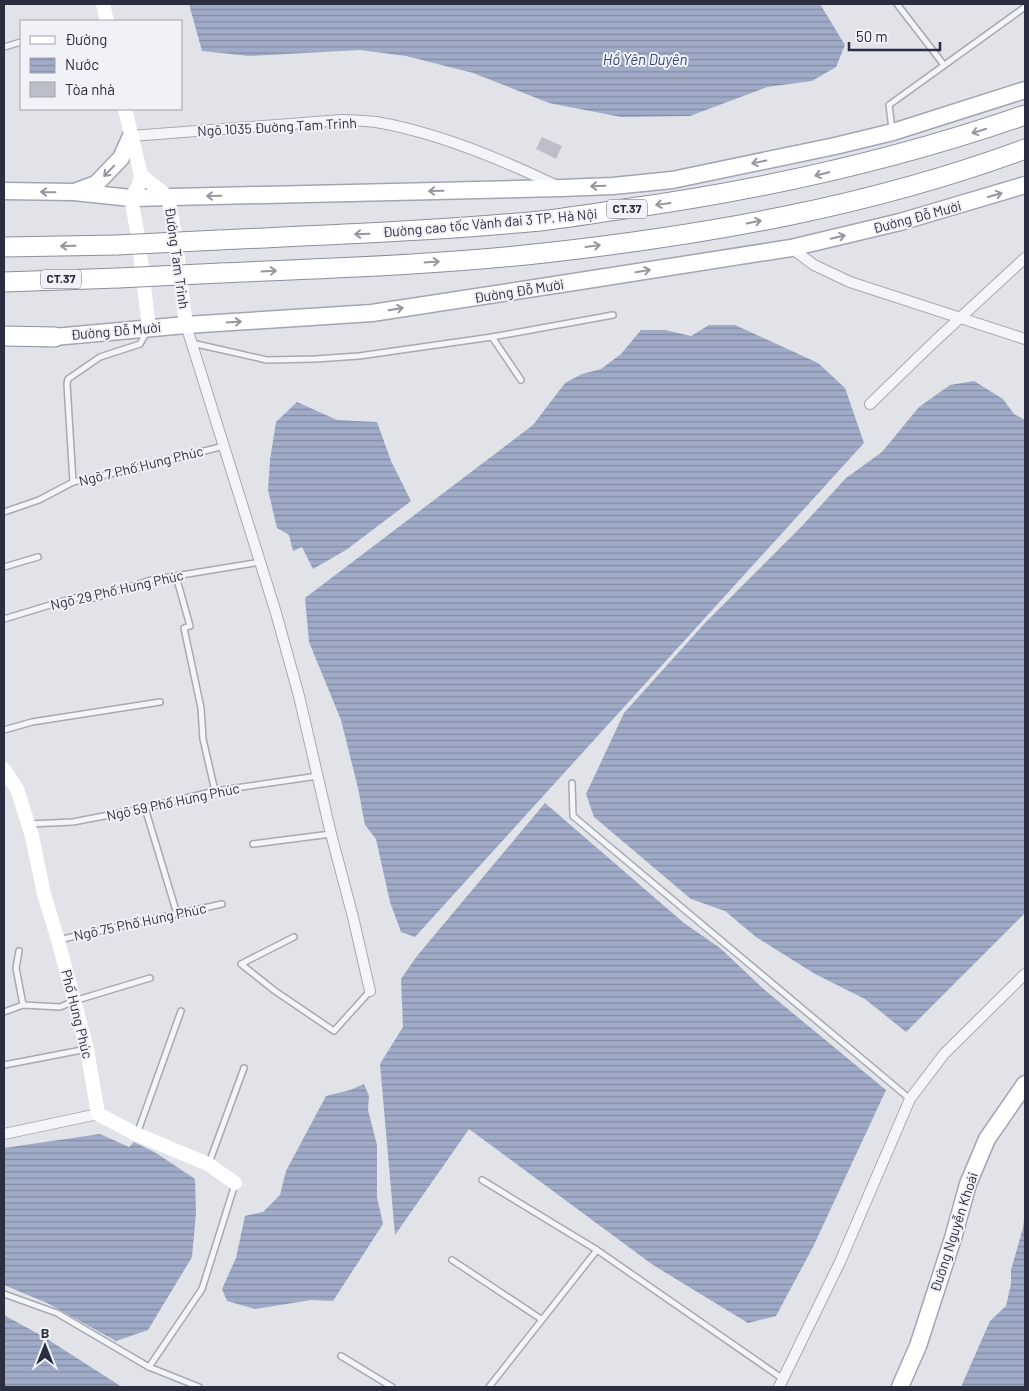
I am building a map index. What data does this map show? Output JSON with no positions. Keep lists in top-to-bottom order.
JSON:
{
  "streets": {
    "highway": ["CT.37", "Đường cao tốc Vành đai 3 TP. Hà Nội"],
    "main road": ["Đường Đỗ Mười", "Đường Nguyễn Khoái"],
    "street": ["Ngõ 1035 Đường Tam Trinh", "Đường Tam Trinh", "Phố Hưng Phúc"],
    "lane": [
      "Ngõ 7 Phố Hưng Phúc",
      "Ngõ 29 Phố Hưng Phúc",
      "Ngõ 59 Phố Hưng Phúc",
      "Ngõ 75 Phố Hưng Phúc"
    ]
  },
  "crossings": [
    ["Đường Đỗ Mười", "Đường Tam Trinh"],
    ["Ngõ 59 Phố Hưng Phúc", "Phố Hưng Phúc"],
    ["Ngõ 75 Phố Hưng Phúc", "Phố Hưng Phúc"]
  ],
  "water": ["Hồ Yên Duyên"],
  "legend": ["Đường", "Nước", "Tòa nhà"],
  "scale_bar": "50 m",
  "north": "top"
}
